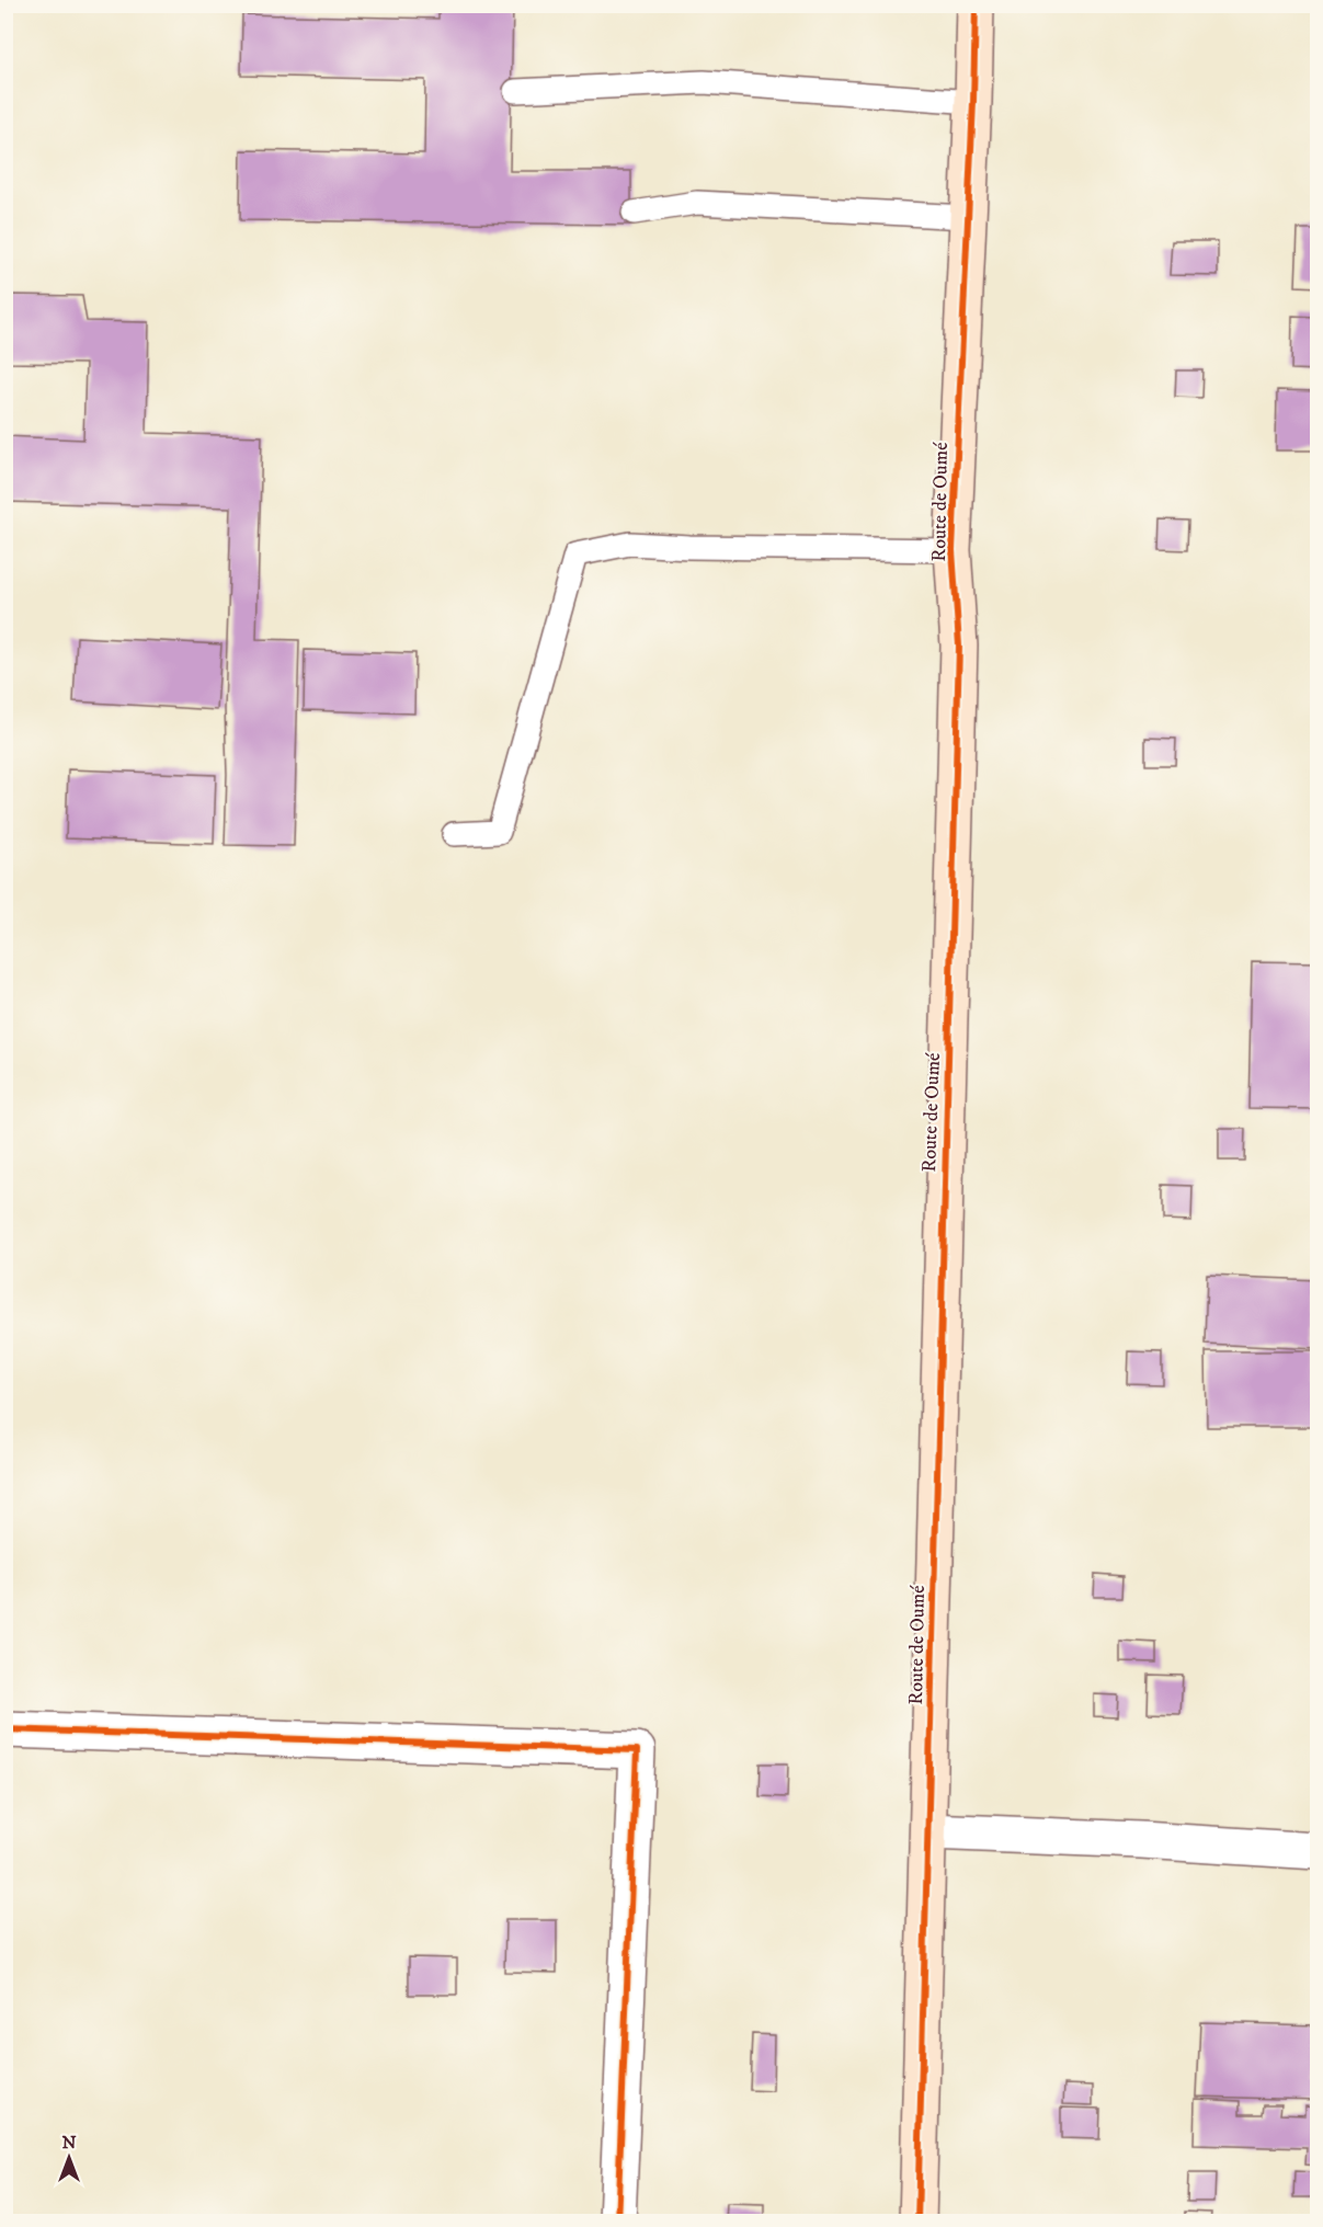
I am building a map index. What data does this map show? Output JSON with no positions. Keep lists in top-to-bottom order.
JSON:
{
  "streets": {
    "street": ["Route de Oumé"]
  },
  "north": "top"
}
